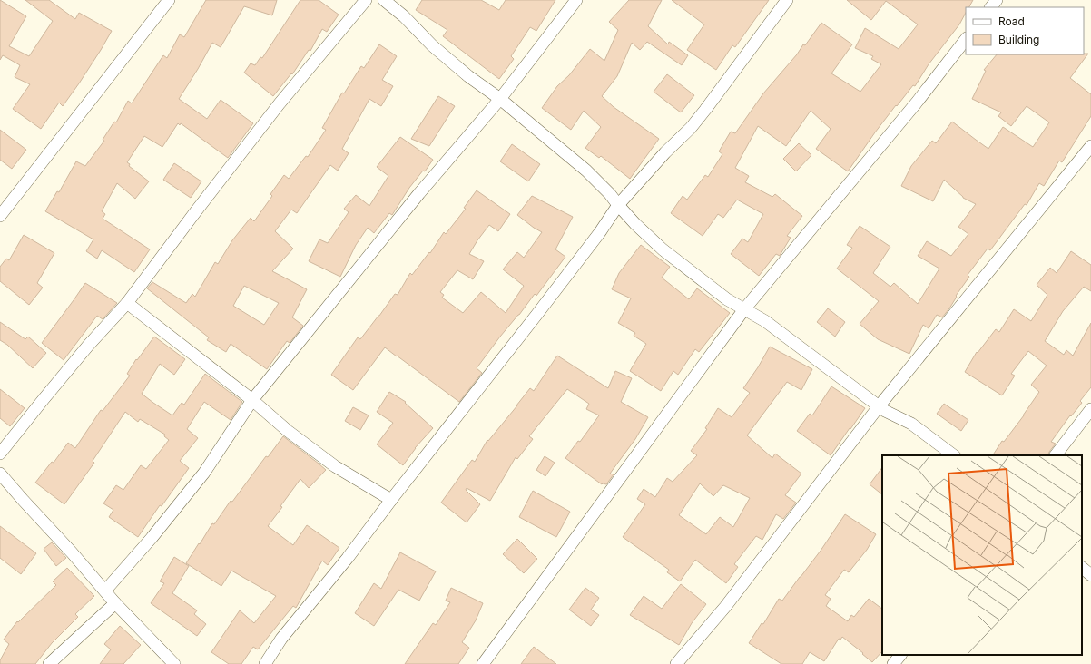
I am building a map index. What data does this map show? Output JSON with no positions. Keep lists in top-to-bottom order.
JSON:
{
  "legend": ["Road", "Building"]
}
